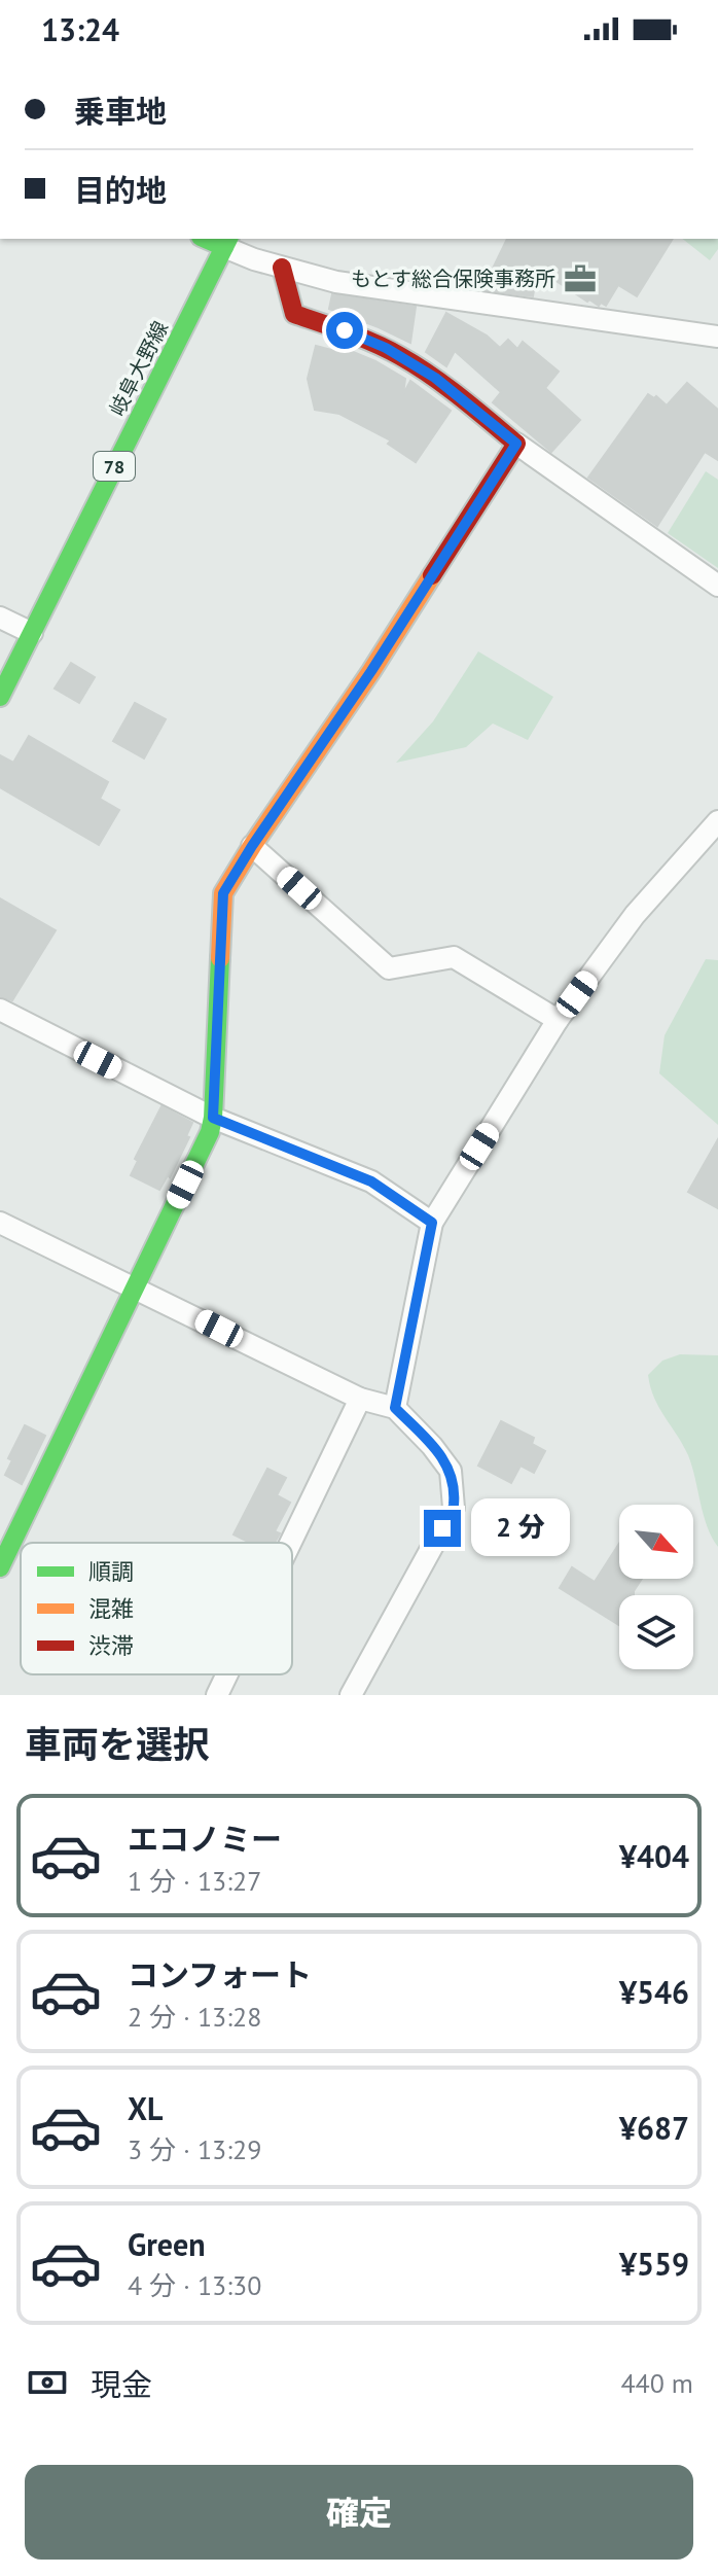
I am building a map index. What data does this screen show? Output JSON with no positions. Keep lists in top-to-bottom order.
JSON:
{
  "streets": {
    "street": ["岐阜大野線", "78"]
  },
  "places": {
    "office": ["もとす総合保険事務所"]
  },
  "legend": ["順調", "混雑", "渋滞"],
  "north": "bottom right",
  "page": {
    "status": "13:24",
    "banner": ["乗車地", "目的地"],
    "bubble": "2 分",
    "heading": "車両を選択",
    "list": [
      {
        "name": "エコノミー",
        "note": "1 分 · 13:27",
        "value": "¥404"
      },
      {
        "name": "コンフォート",
        "note": "2 分 · 13:28",
        "value": "¥546"
      },
      {
        "name": "XL",
        "note": "3 分 · 13:29",
        "value": "¥687"
      },
      {
        "name": "Green",
        "note": "4 分 · 13:30",
        "value": "¥559"
      }
    ],
    "pay": ["現金", "440 m"],
    "buttons": "確定"
  }
}
